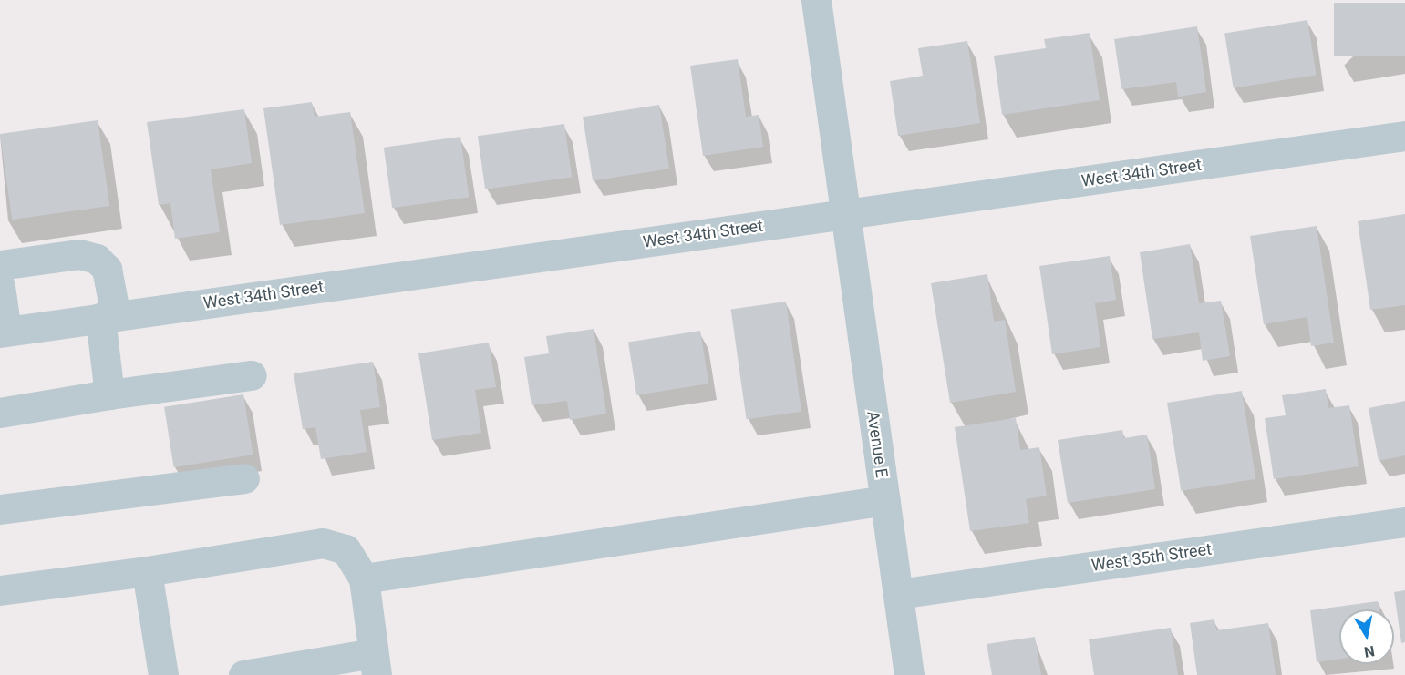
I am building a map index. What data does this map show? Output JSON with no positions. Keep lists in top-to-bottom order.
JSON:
{
  "streets": {
    "street": ["West 34th Street", "Avenue E", "West 35th Street"]
  },
  "crossings": [
    ["West 34th Street", "Avenue E"],
    ["Avenue E", "West 35th Street"]
  ],
  "north": "bottom"
}
